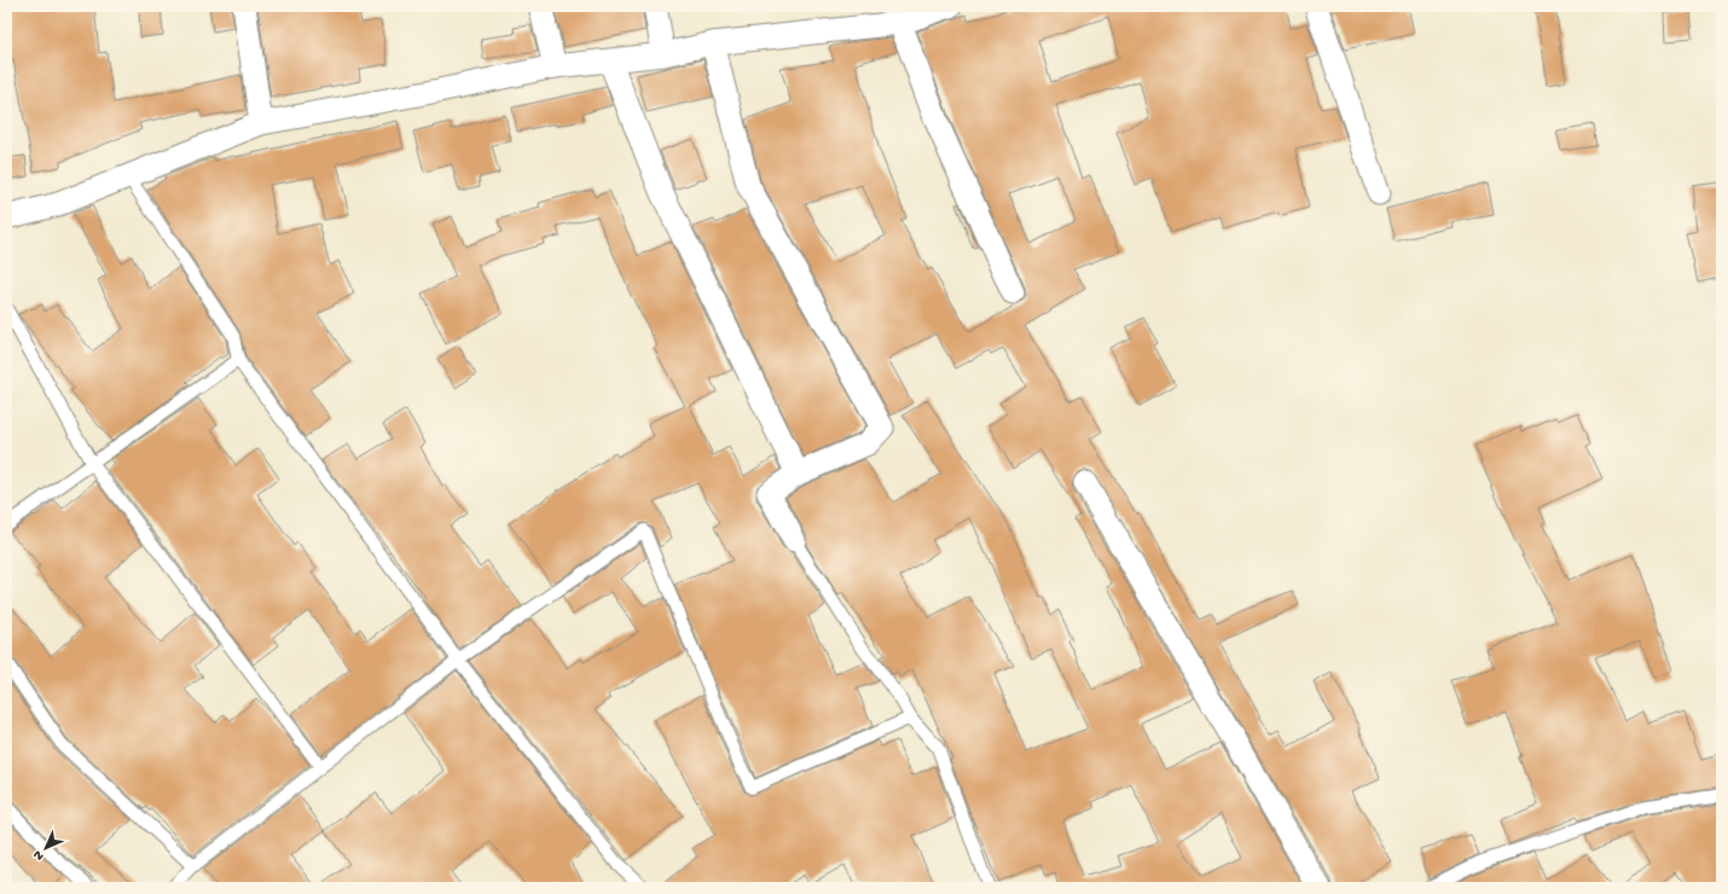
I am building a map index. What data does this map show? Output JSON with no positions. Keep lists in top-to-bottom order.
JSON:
{
  "north": "bottom left"
}
